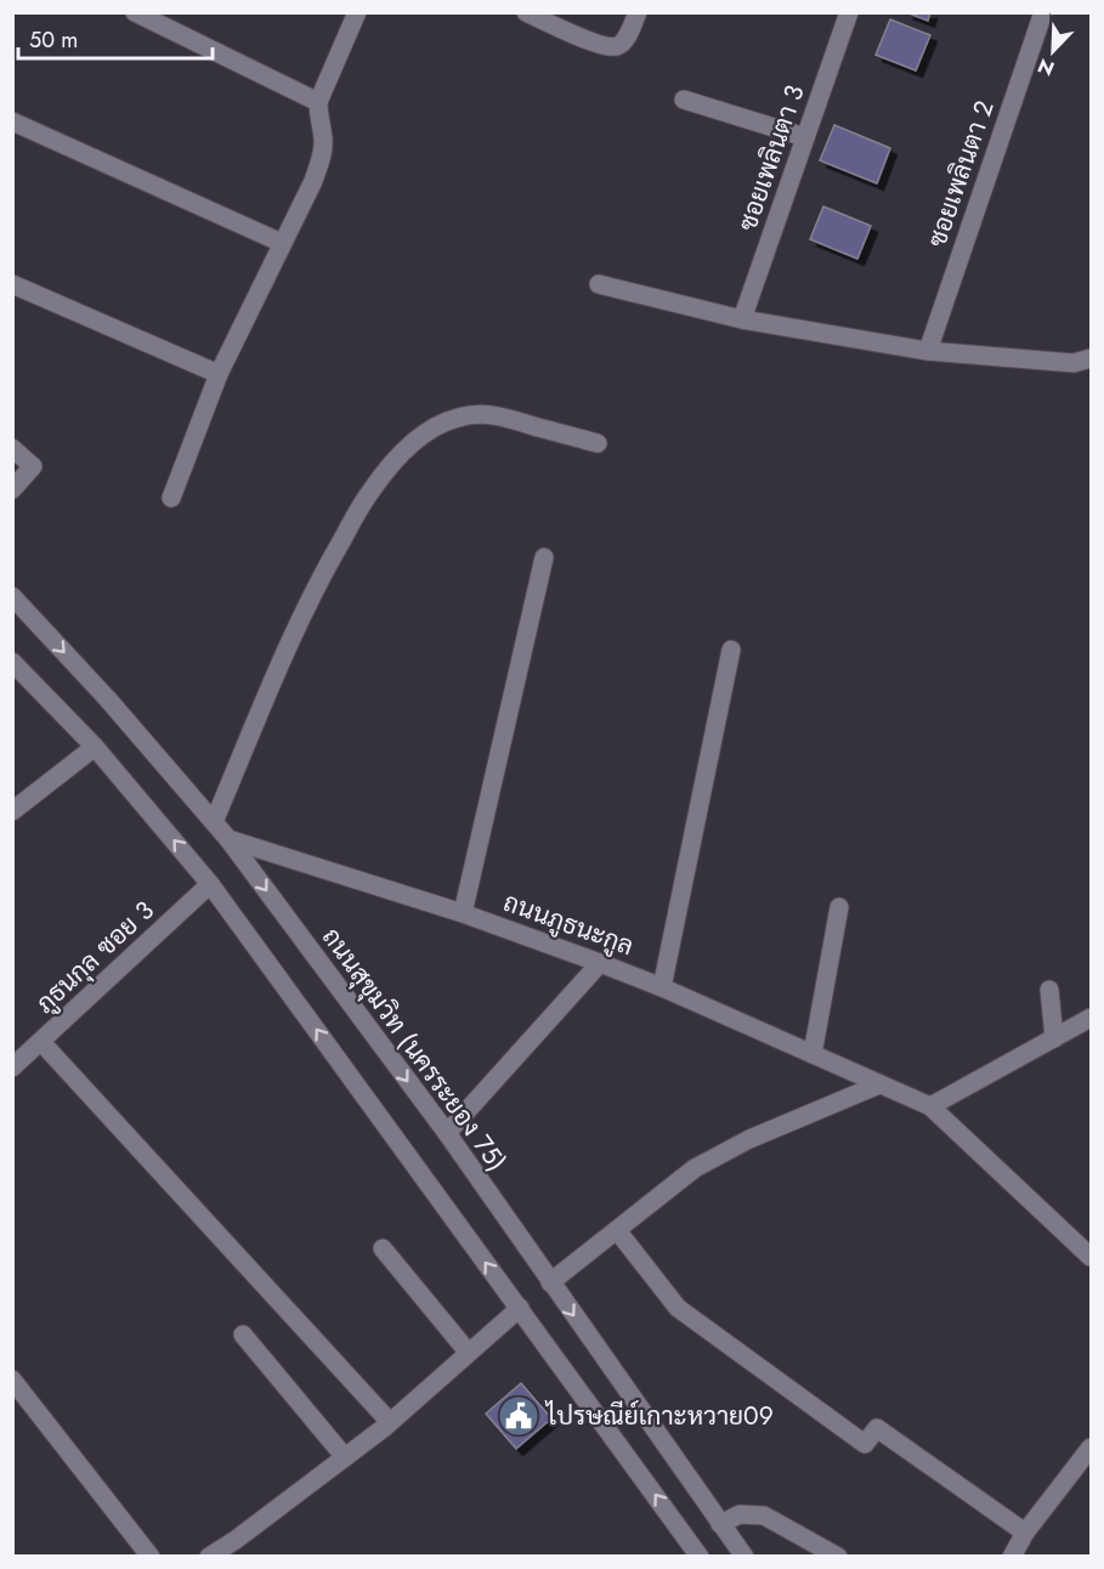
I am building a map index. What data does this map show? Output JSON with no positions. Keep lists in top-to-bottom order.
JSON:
{
  "streets": {
    "street": [
      "ซอยเพลินตา 3",
      "ซอยเพลินตา 2",
      "ถนนภูธนะกูล",
      "ภูธนกุล ซอย 3",
      "ถนนสุขุมวิท (นครระยอง 75)"
    ]
  },
  "crossings": [
    ["ถนนภูธนะกูล", "ถนนสุขุมวิท (นครระยอง 75)"]
  ],
  "places": {
    "public building": ["ไปรษณีย์เกาะหวาย09"]
  },
  "scale_bar": "50 m",
  "north": "bottom left"
}
